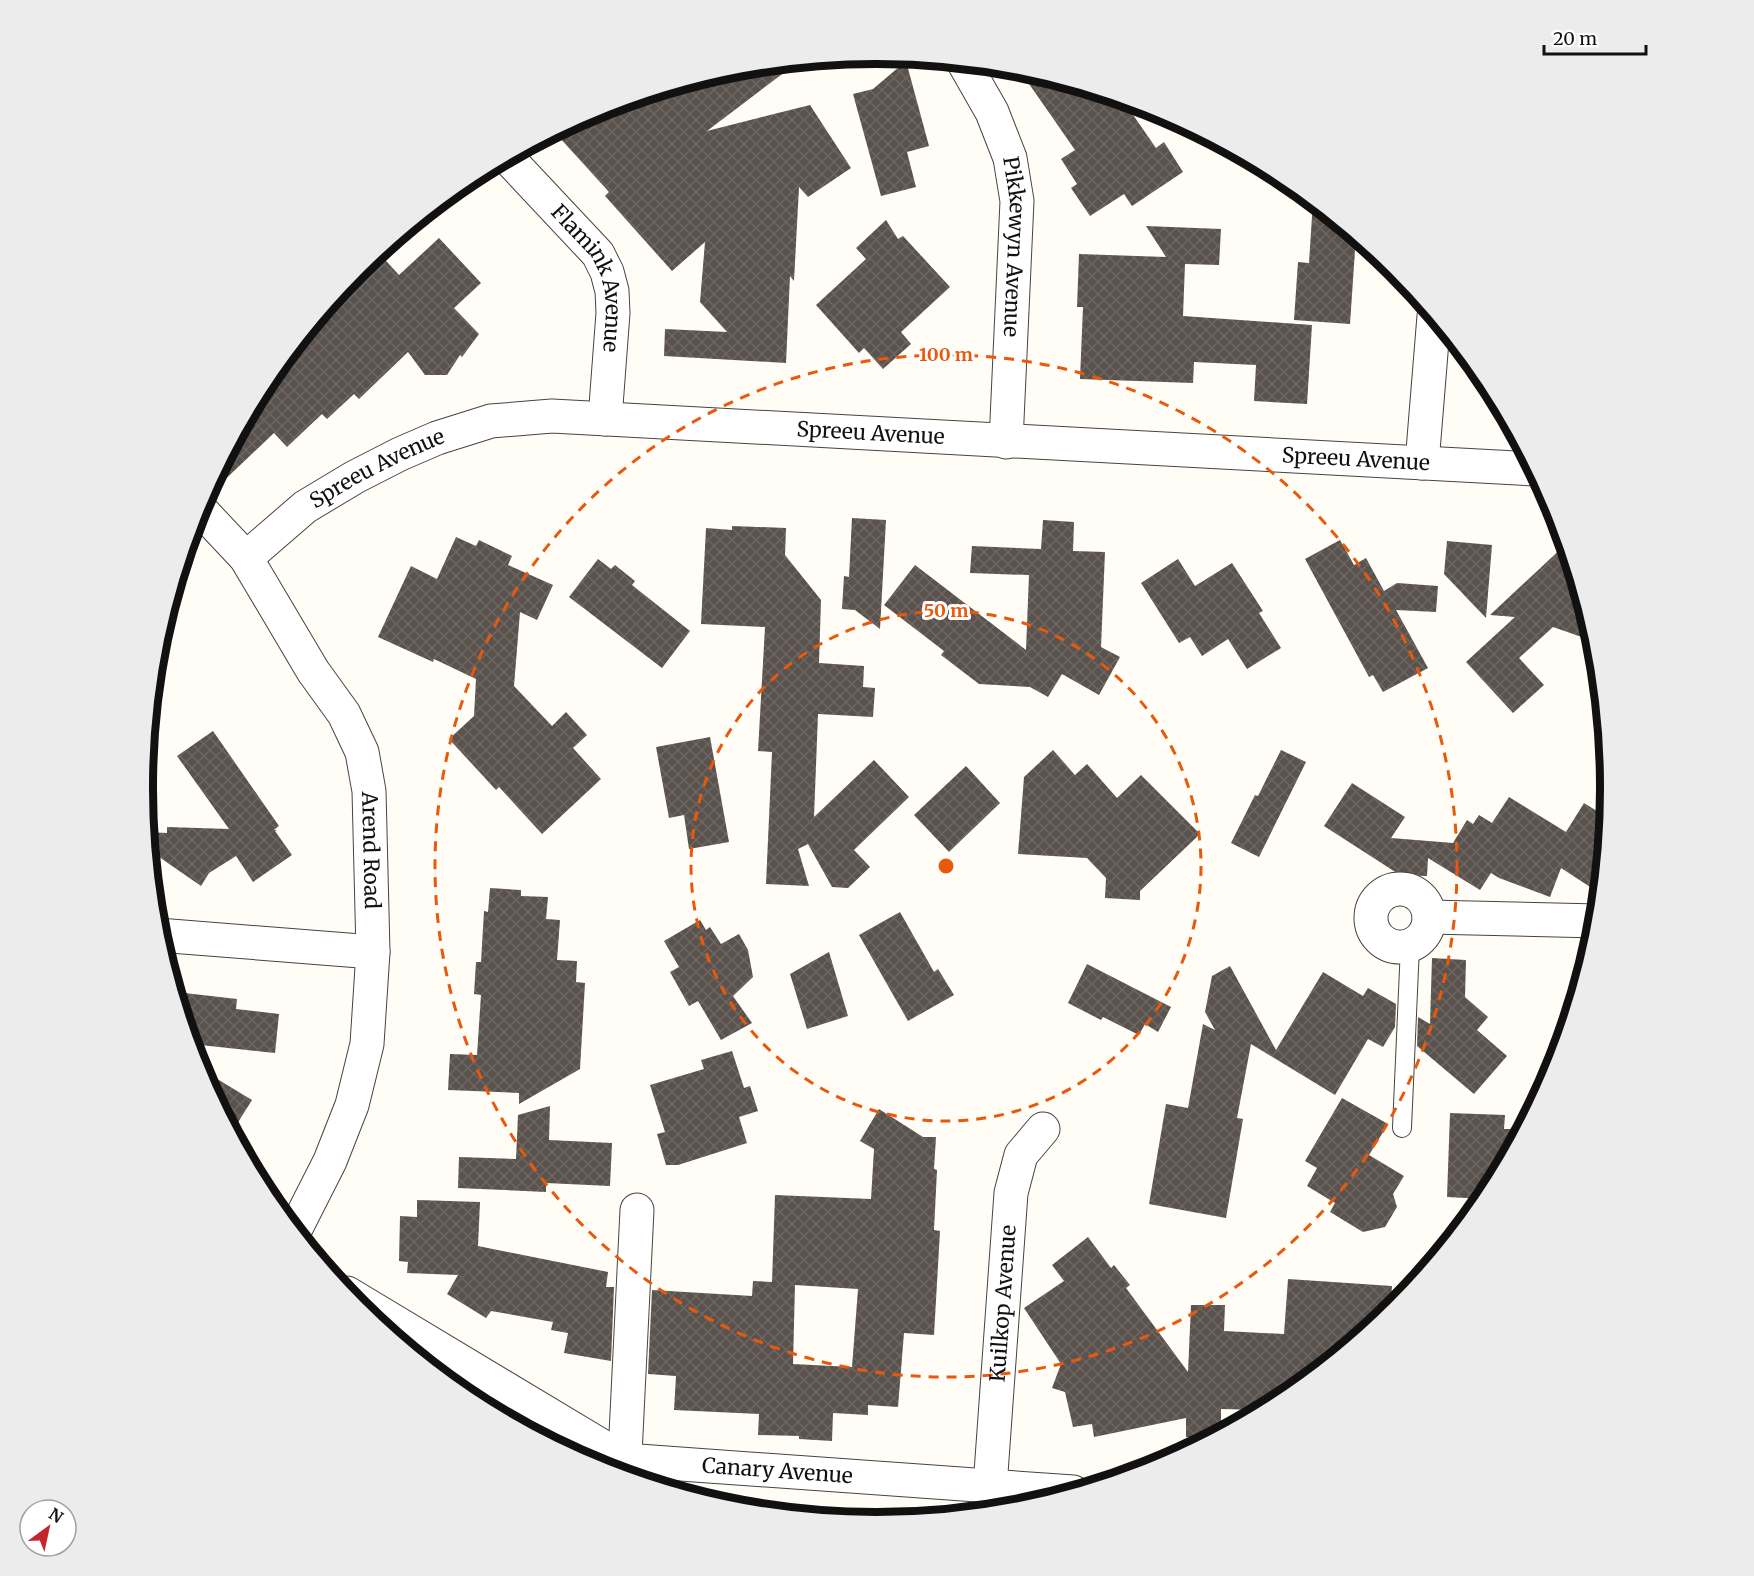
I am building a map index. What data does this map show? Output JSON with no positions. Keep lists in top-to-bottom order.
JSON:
{
  "streets": {
    "street": [
      "Pikkewyn Avenue",
      "Flamink Avenue",
      "Spreeu Avenue",
      "Arend Road",
      "Kuilkop Avenue",
      "Canary Avenue"
    ]
  },
  "crossings": [
    ["Pikkewyn Avenue", "Spreeu Avenue"],
    ["Flamink Avenue", "Spreeu Avenue"],
    ["Spreeu Avenue", "Arend Road"],
    ["Kuilkop Avenue", "Canary Avenue"]
  ],
  "scale_bar": "20 m",
  "north": "top right",
  "rings": ["100 m", "50 m"]
}
